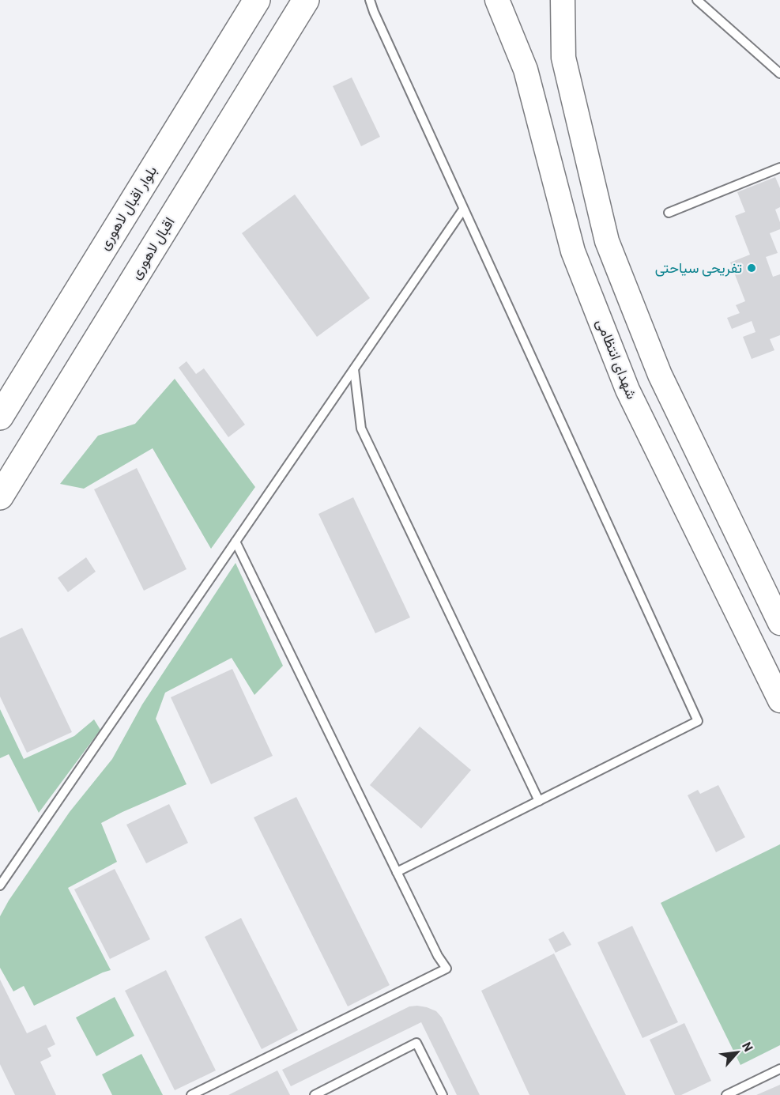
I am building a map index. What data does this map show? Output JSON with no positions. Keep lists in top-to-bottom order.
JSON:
{
  "streets": {
    "main road": ["بلوار اقبال لاهوری", "اقبال لاهوری", "شهدای انتظامی"]
  },
  "places": ["تفریحی سیاحتی"],
  "north": "top right"
}
